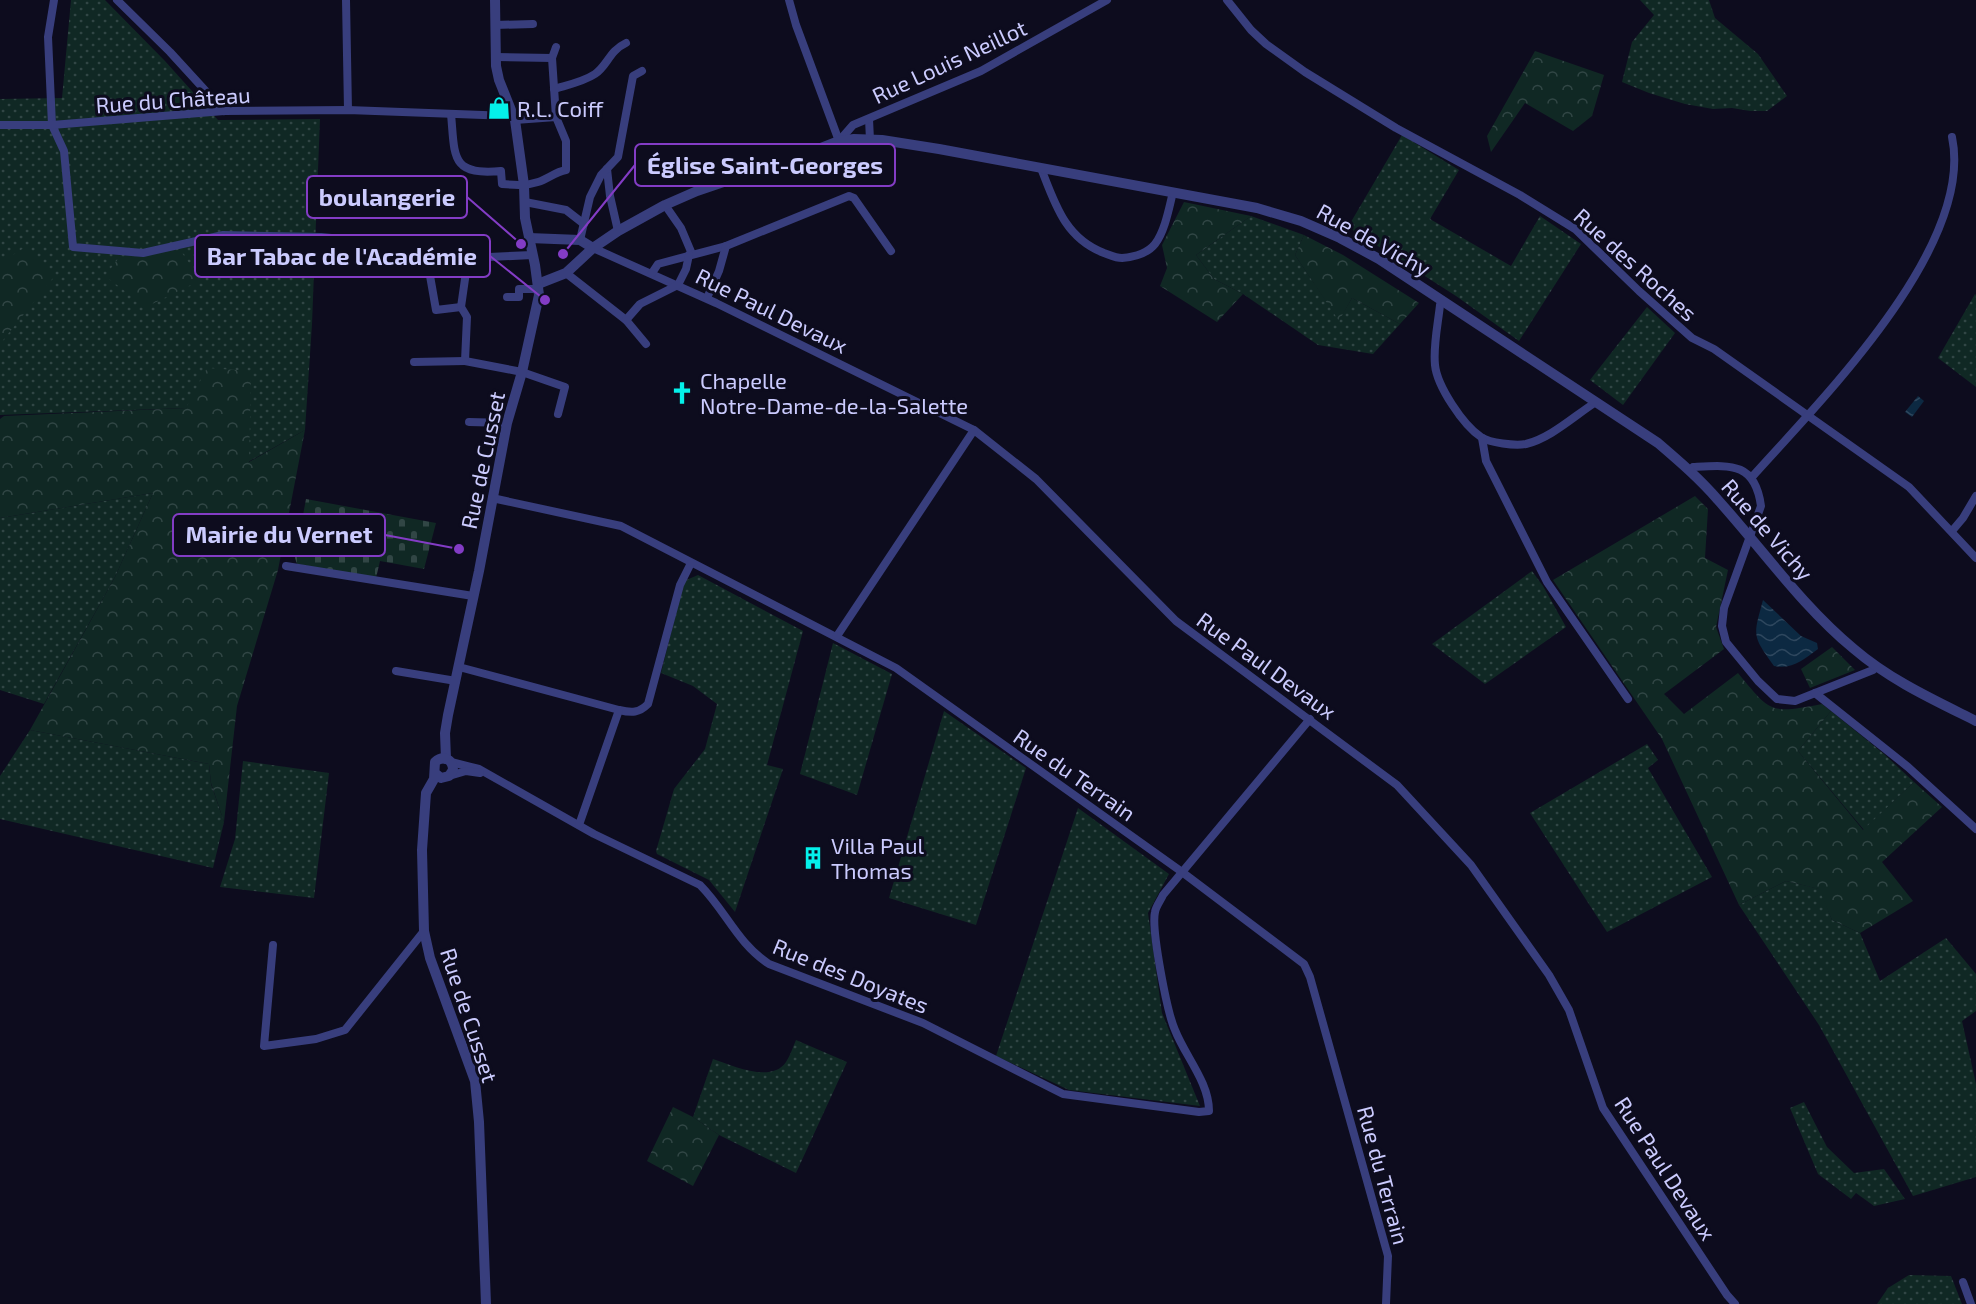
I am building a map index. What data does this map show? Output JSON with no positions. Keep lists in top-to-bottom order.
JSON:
{
  "streets": {
    "street": [
      "Rue Louis Neillot",
      "Rue du Château",
      "Rue de Vichy",
      "Rue des Roches",
      "Rue Paul Devaux",
      "Rue de Cusset",
      "Rue du Terrain",
      "Rue des Doyates"
    ]
  },
  "crossings": [
    ["Rue Louis Neillot", "Rue de Vichy"],
    ["Rue de Vichy", "Rue Paul Devaux"],
    ["Rue de Cusset", "Rue du Terrain"],
    ["Rue de Cusset", "Rue des Doyates"],
    ["Rue du Terrain", "Rue des Doyates"]
  ],
  "places": {
    "shop": ["R.L. Coiff"],
    "other": [
      "boulangerie",
      "Église Saint-Georges",
      "Bar Tabac de l'Académie",
      "Mairie du Vernet"
    ],
    "church": ["Chapelle Notre-Dame-de-la-Salette"],
    "building": ["Villa Paul Thomas"]
  }
}
